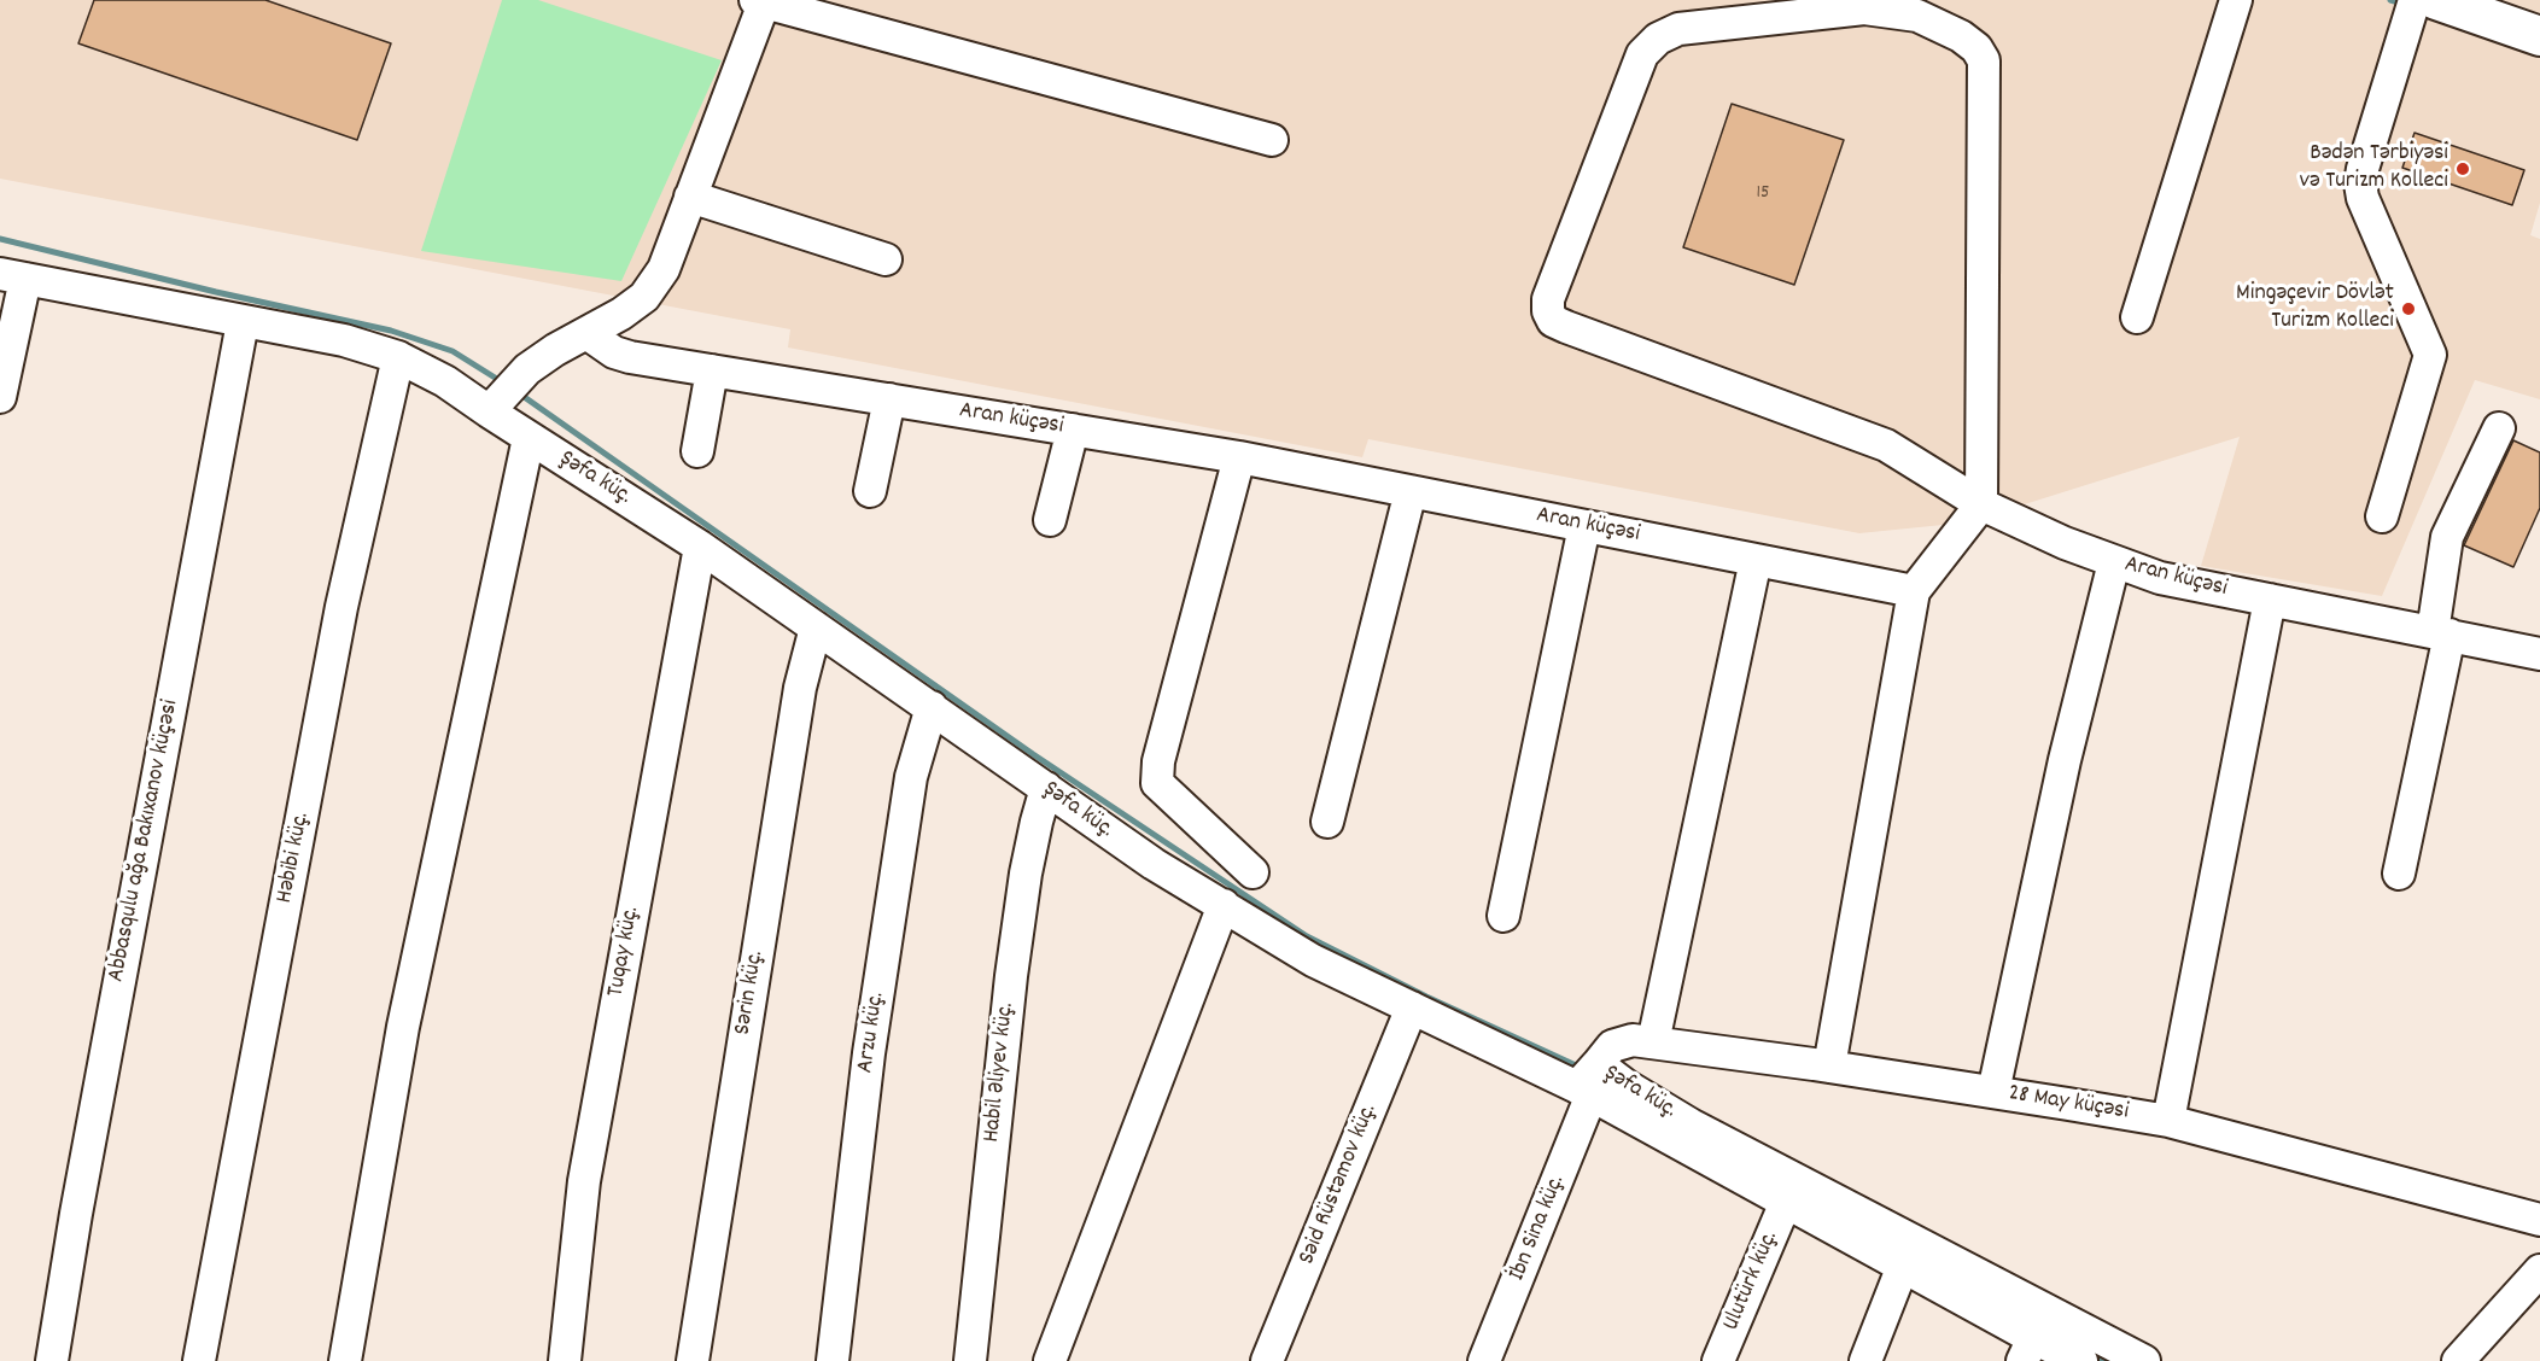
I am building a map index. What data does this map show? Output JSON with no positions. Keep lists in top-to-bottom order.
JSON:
{
  "streets": {
    "street": [
      "Aran küçəsi",
      "Şəfa küç.",
      "Abbasqulu ağa Bakıxanov küçəsi",
      "Həbibi küç.",
      "Tuqay küç.",
      "Sərin küç.",
      "Arzu küç.",
      "Habil Əliyev küç.",
      "28 May küçəsi",
      "Səid Rüstəmov küç.",
      "İbn Sina küç.",
      "Ulutürk küç."
    ]
  },
  "crossings": [
    ["Şəfa küç.", "Abbasqulu ağa Bakıxanov küçəsi"],
    ["Şəfa küç.", "Həbibi küç."],
    ["Şəfa küç.", "Tuqay küç."],
    ["Şəfa küç.", "Sərin küç."],
    ["Şəfa küç.", "Arzu küç."],
    ["Şəfa küç.", "Habil Əliyev küç."],
    ["Şəfa küç.", "28 May küçəsi"],
    ["Şəfa küç.", "Səid Rüstəmov küç."],
    ["Şəfa küç.", "İbn Sina küç."],
    ["28 May küçəsi", "İbn Sina küç."]
  ],
  "places": ["Bədən Tərbiyəsi və Turizm Kolleci", "Mingəçevir Dövlət Turizm Kolleci"],
  "house_numbers": ["15"]
}
